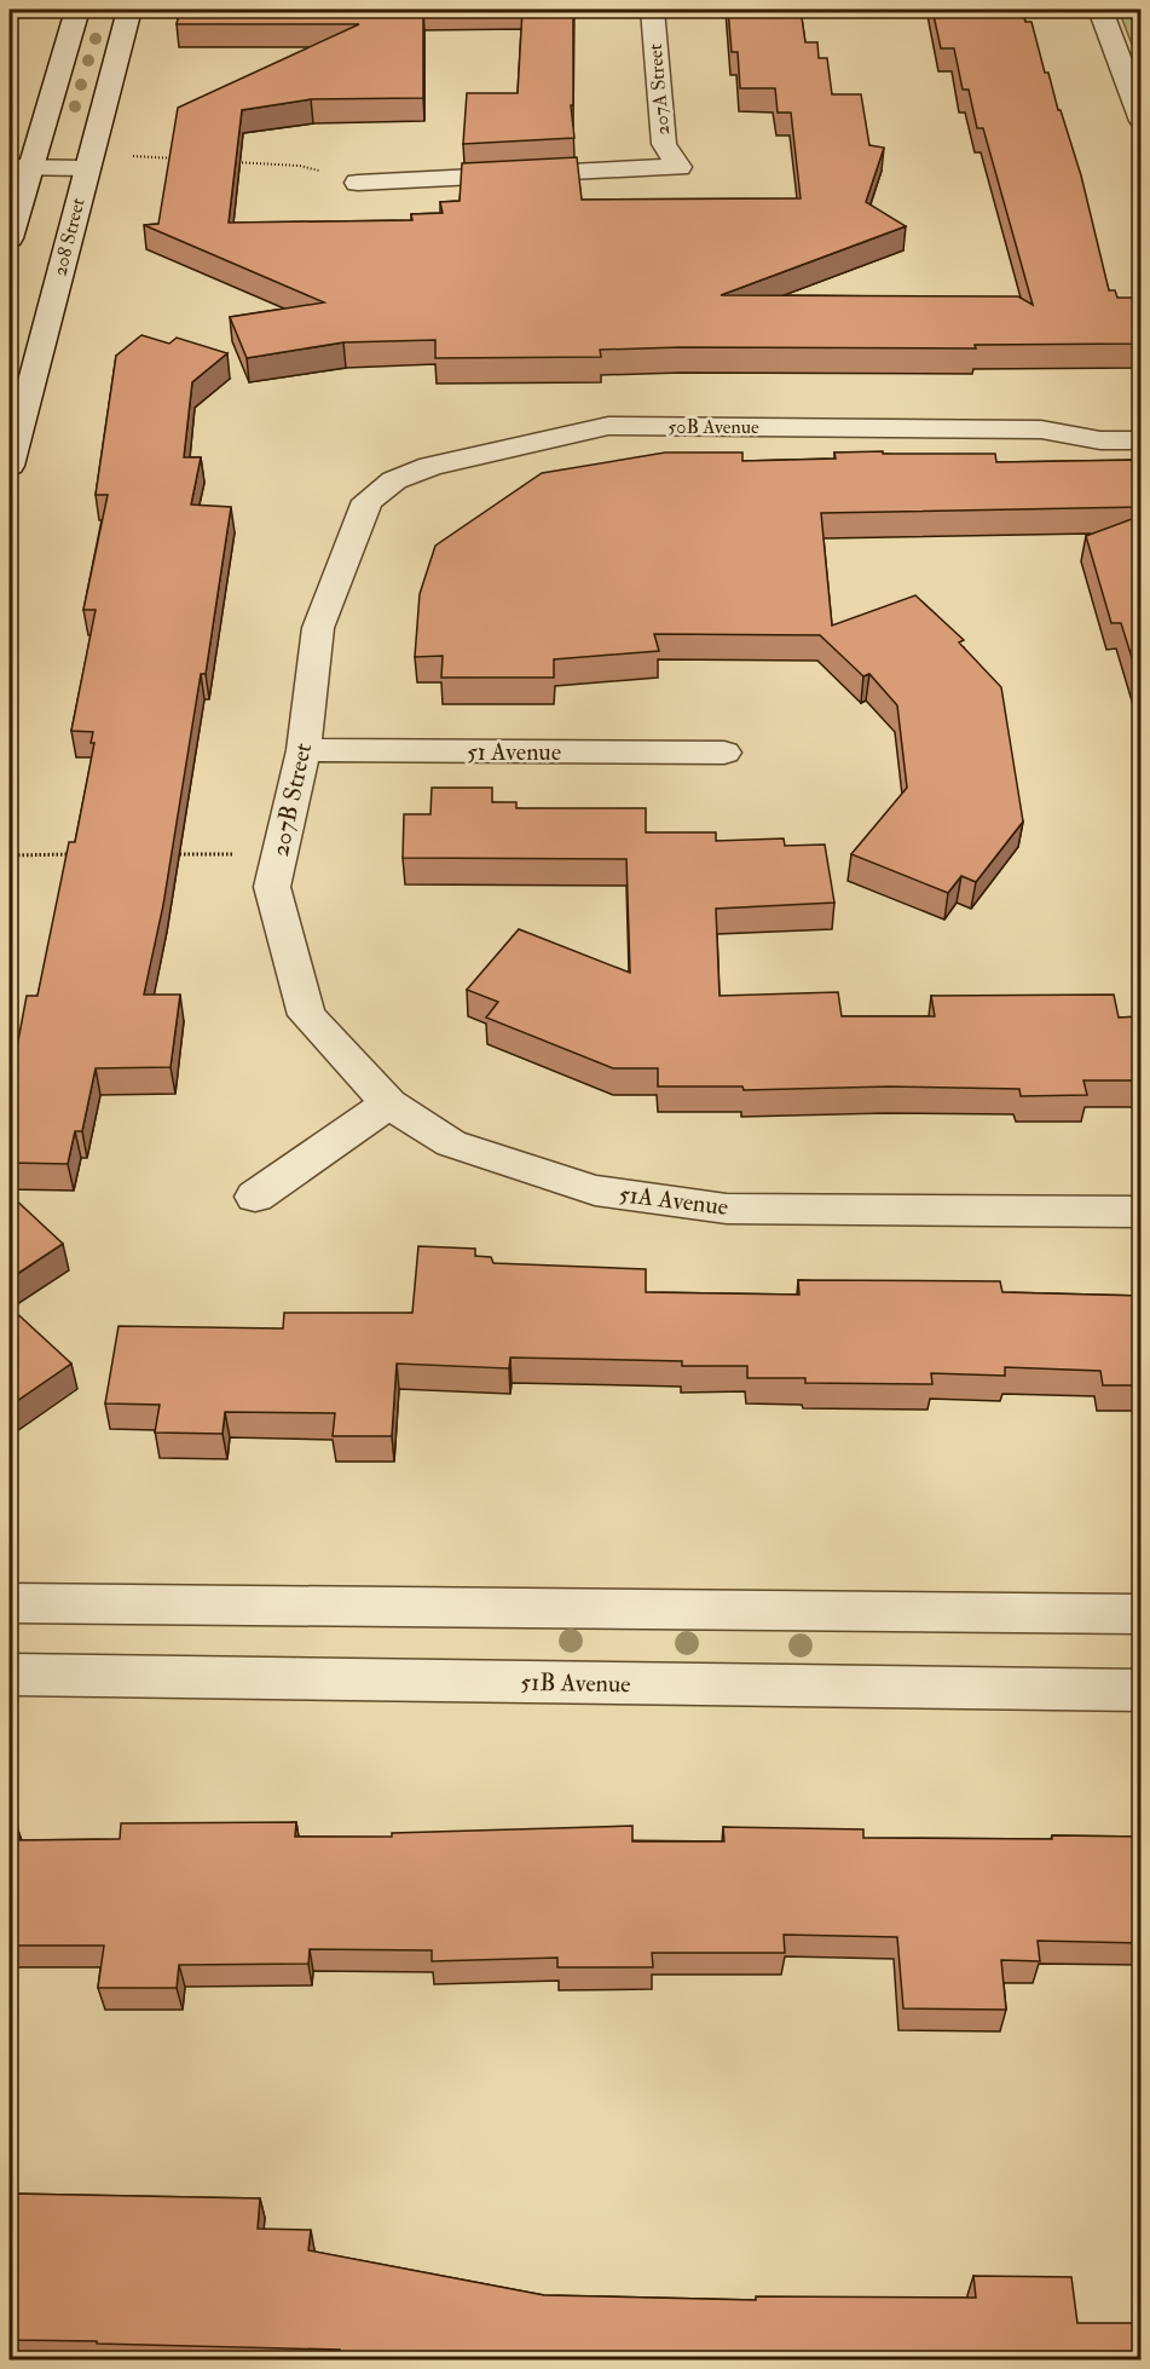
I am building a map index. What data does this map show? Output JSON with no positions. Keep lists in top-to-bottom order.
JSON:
{
  "streets": {
    "street": [
      "207A Street",
      "208 Street",
      "50B Avenue",
      "51 Avenue",
      "207B Street",
      "51A Avenue",
      "51B Avenue"
    ]
  },
  "crossings": [
    ["50B Avenue", "207B Street"],
    ["51 Avenue", "207B Street"],
    ["207B Street", "51A Avenue"]
  ]
}
